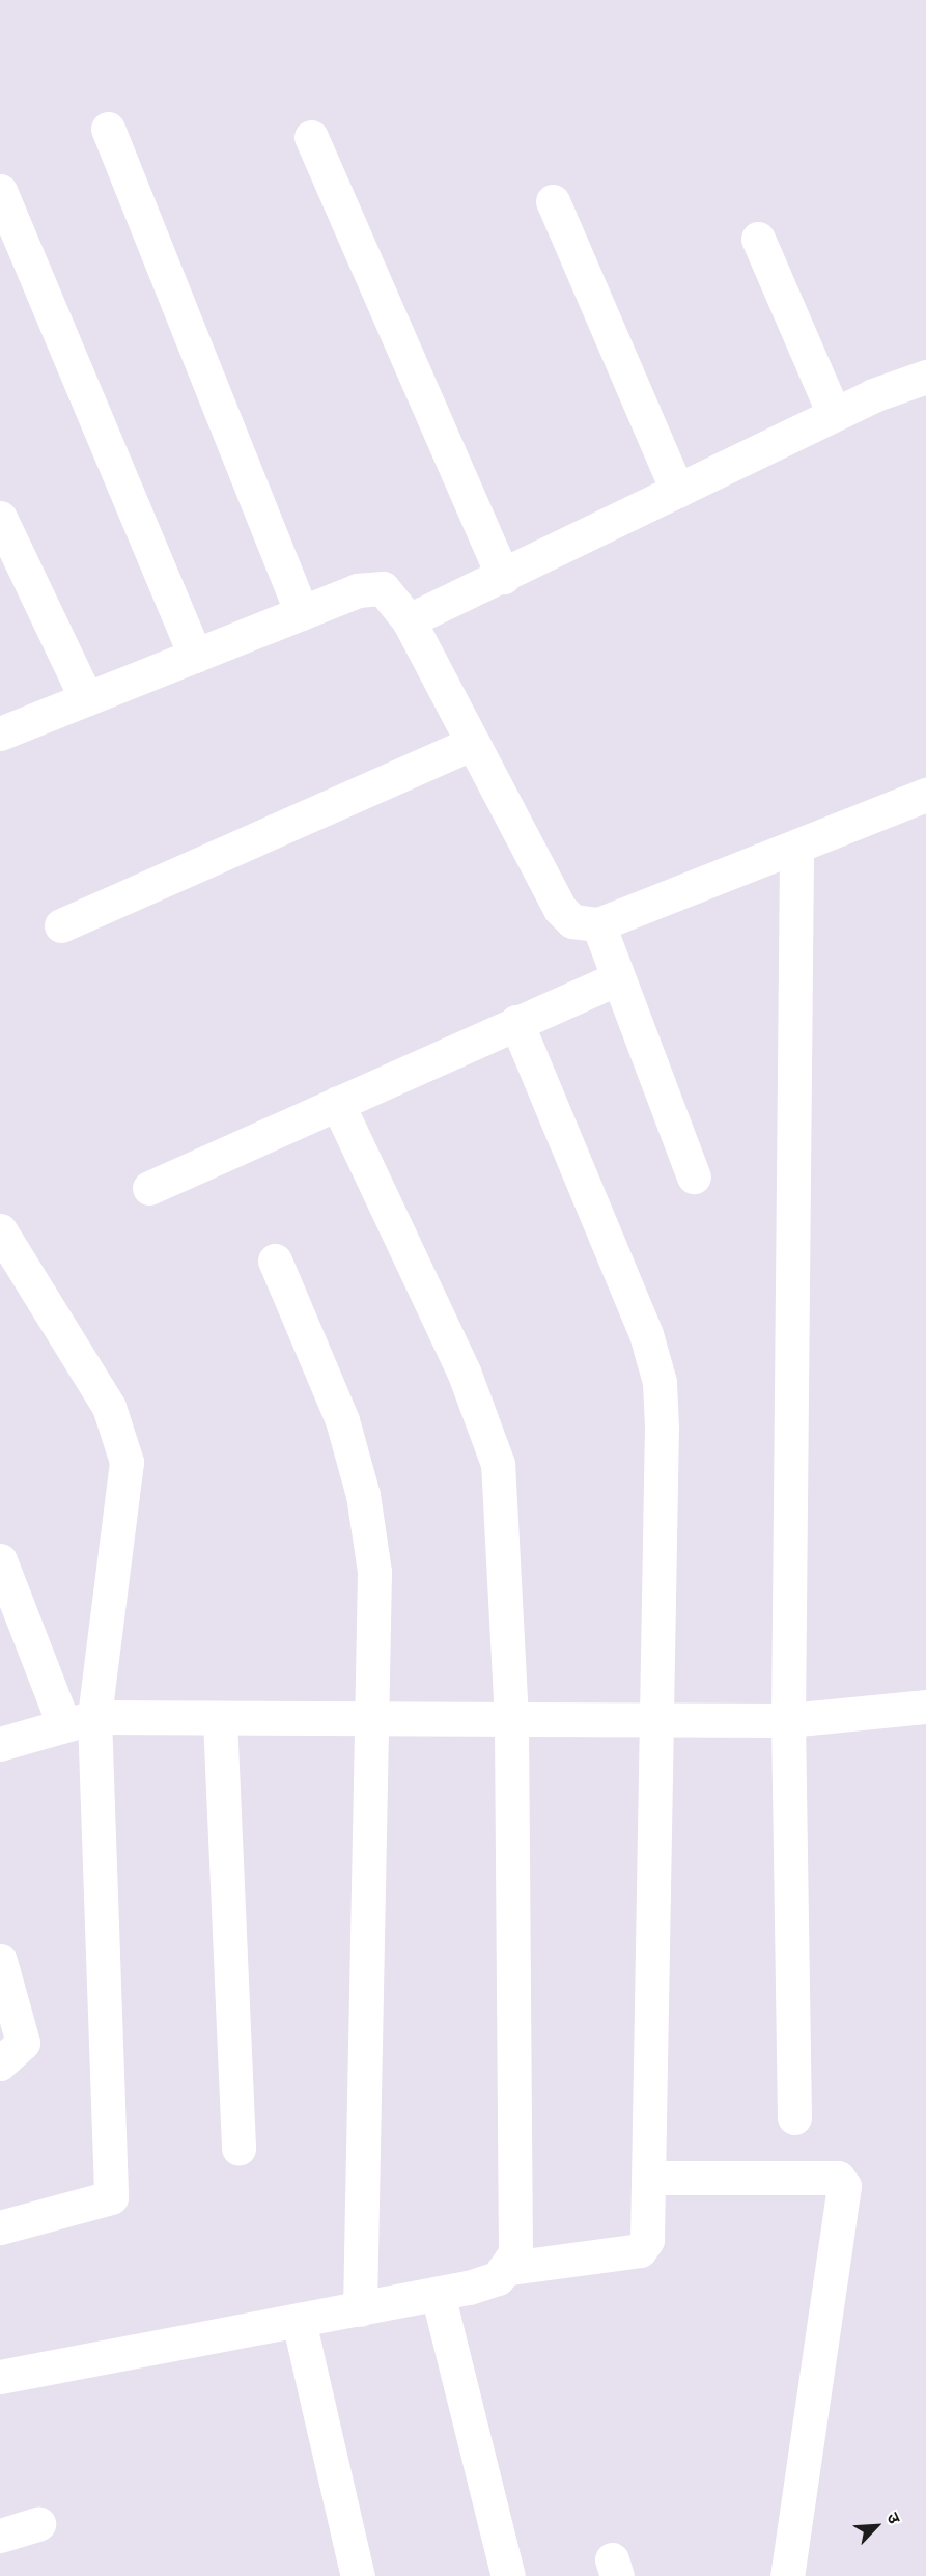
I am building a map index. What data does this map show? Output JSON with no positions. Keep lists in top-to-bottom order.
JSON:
{
  "north": "top right"
}
